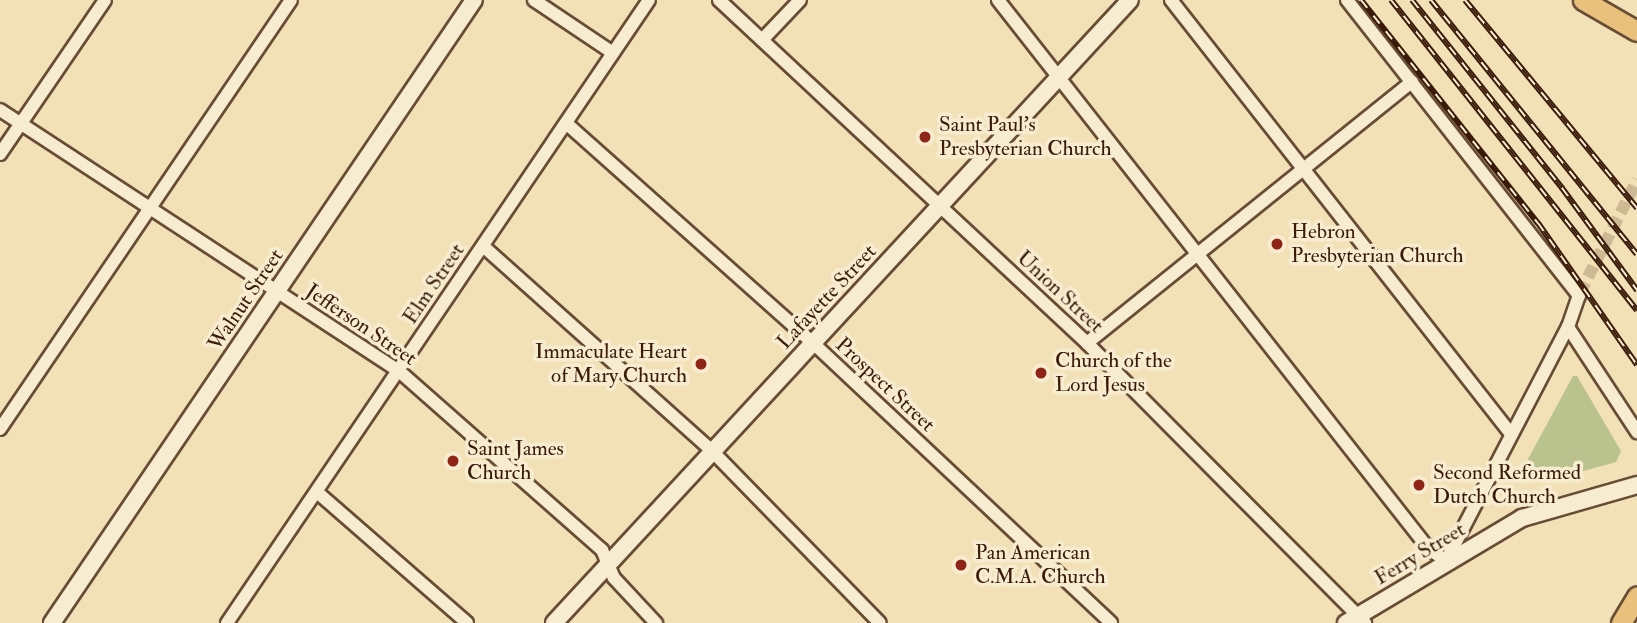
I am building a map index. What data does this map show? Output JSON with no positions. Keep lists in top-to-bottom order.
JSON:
{
  "streets": {
    "street": [
      "Elm Street",
      "Union Street",
      "Lafayette Street",
      "Walnut Street",
      "Jefferson Street",
      "Prospect Street",
      "Ferry Street"
    ]
  },
  "crossings": [
    ["Elm Street", "Jefferson Street"],
    ["Elm Street", "Prospect Street"],
    ["Union Street", "Lafayette Street"],
    ["Union Street", "Ferry Street"],
    ["Lafayette Street", "Jefferson Street"],
    ["Lafayette Street", "Prospect Street"],
    ["Walnut Street", "Jefferson Street"]
  ],
  "places": [
    "Saint Paul's Presbyterian Church",
    "Hebron Presbyterian Church",
    "Immaculate Heart of Mary Church",
    "Church of the Lord Jesus",
    "Saint James Church",
    "Second Reformed Dutch Church",
    "Pan American C.M.A. Church"
  ]
}
